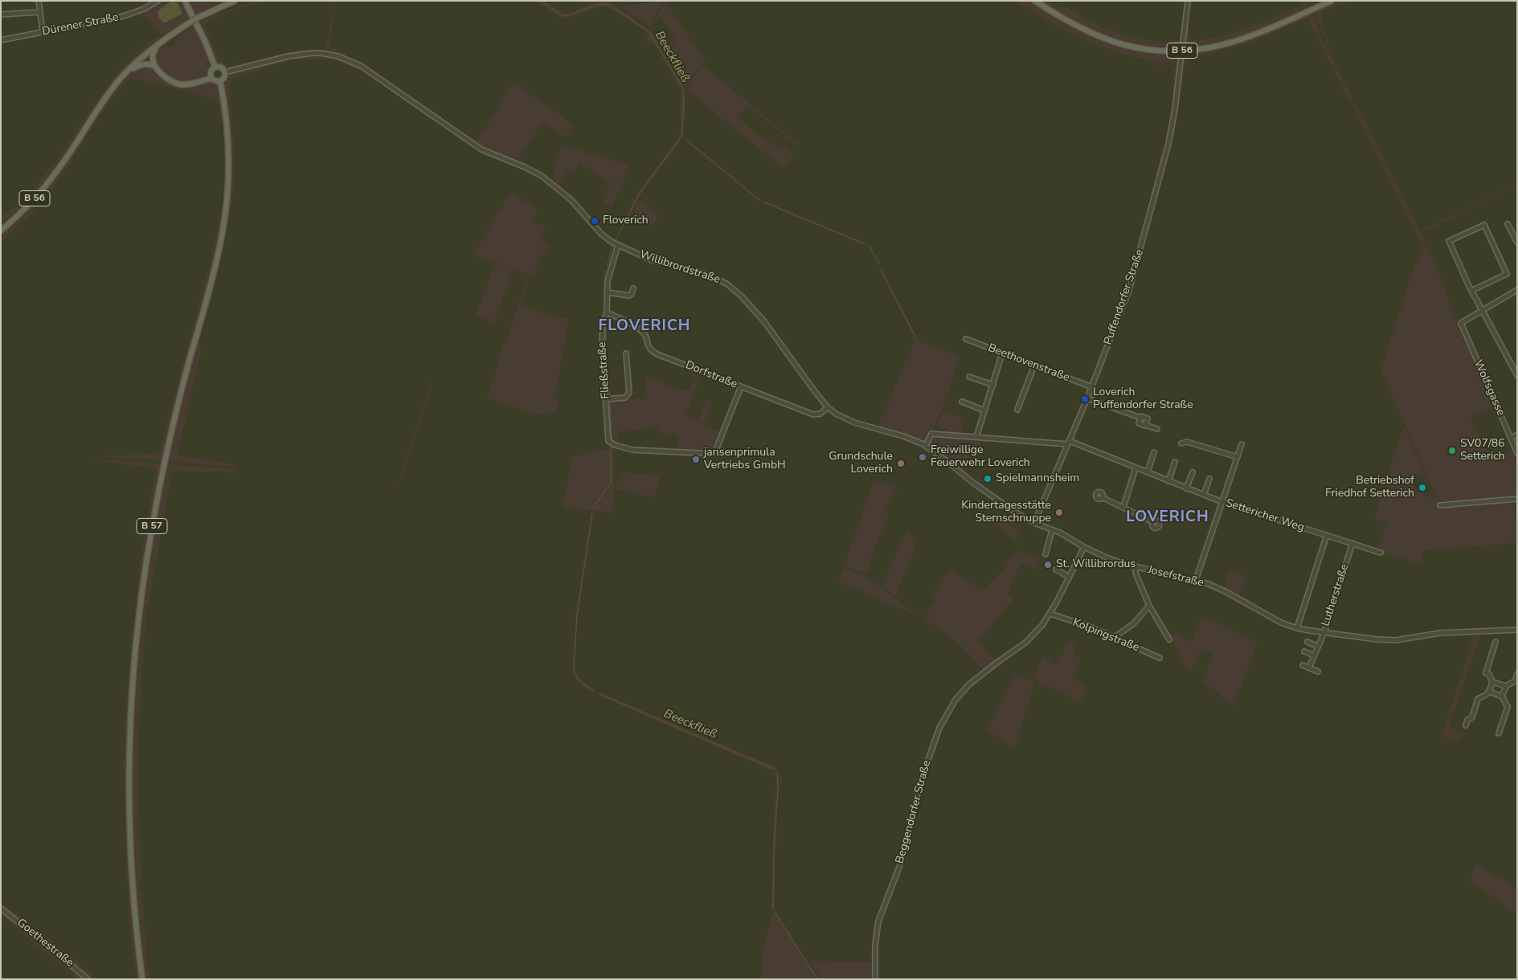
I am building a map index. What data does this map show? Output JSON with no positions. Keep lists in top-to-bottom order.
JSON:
{
  "streets": {
    "main road": ["B 56", "B 57"],
    "street": [
      "Dürener Straße",
      "Willibrordstraße",
      "Puffendorfer Straße",
      "Beethovenstraße",
      "Fließstraße",
      "Dorfstraße",
      "Wolfsgasse",
      "Settericher Weg",
      "Josefstraße",
      "Lutherstraße",
      "Kolpingstraße",
      "Beggendorfer Straße",
      "Goethestraße"
    ]
  },
  "crossings": [
    ["Willibrordstraße", "Fließstraße"],
    ["Willibrordstraße", "Dorfstraße"],
    ["Willibrordstraße", "B 57"],
    ["Willibrordstraße", "Josefstraße"],
    ["Puffendorfer Straße", "Beethovenstraße"],
    ["Puffendorfer Straße", "Settericher Weg"],
    ["Puffendorfer Straße", "Josefstraße"],
    ["Fließstraße", "Dorfstraße"],
    ["Settericher Weg", "Josefstraße"],
    ["Settericher Weg", "Lutherstraße"],
    ["Josefstraße", "Lutherstraße"],
    ["Josefstraße", "Beggendorfer Straße"],
    ["Kolpingstraße", "Beggendorfer Straße"]
  ],
  "districts": ["FLOVERICH", "LOVERICH"],
  "water": ["Beeckfließ"],
  "places": [
    "Floverich",
    "Loverich Puffendorfer Straße",
    "SV07/86 Setterich",
    "Freiwillige Feuerwehr Loverich",
    "jansenprimula Vertriebs GmbH",
    "Grundschule Loverich",
    "Spielmannsheim",
    "Betriebshof Friedhof Setterich",
    "Kindertagesstätte Sternschnuppe",
    "St. Willibrordus"
  ]
}
